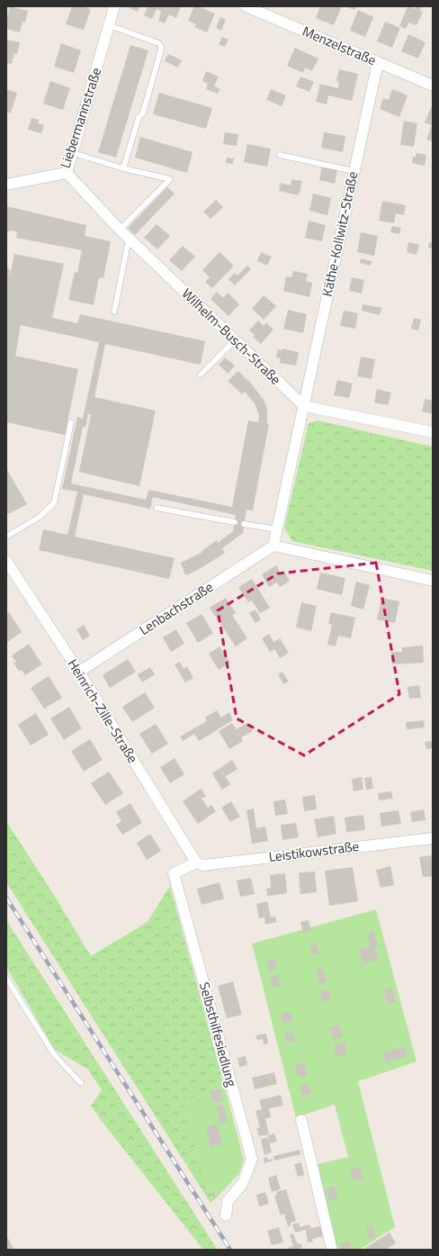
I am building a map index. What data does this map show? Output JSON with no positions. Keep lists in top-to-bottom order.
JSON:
{
  "streets": {
    "street": [
      "Menzelstraße",
      "Liebermannstraße",
      "Käthe-Kollwitz-Straße",
      "Wilhelm-Busch-Straße",
      "Lenbachstraße",
      "Heinrich-Zille-Straße",
      "Leistikowstraße",
      "Selbsthilfesiedlung"
    ]
  },
  "crossings": [
    ["Menzelstraße", "Käthe-Kollwitz-Straße"],
    ["Liebermannstraße", "Wilhelm-Busch-Straße"],
    ["Käthe-Kollwitz-Straße", "Wilhelm-Busch-Straße"],
    ["Lenbachstraße", "Heinrich-Zille-Straße"],
    ["Heinrich-Zille-Straße", "Leistikowstraße"],
    ["Heinrich-Zille-Straße", "Selbsthilfesiedlung"],
    ["Leistikowstraße", "Selbsthilfesiedlung"]
  ]
}
